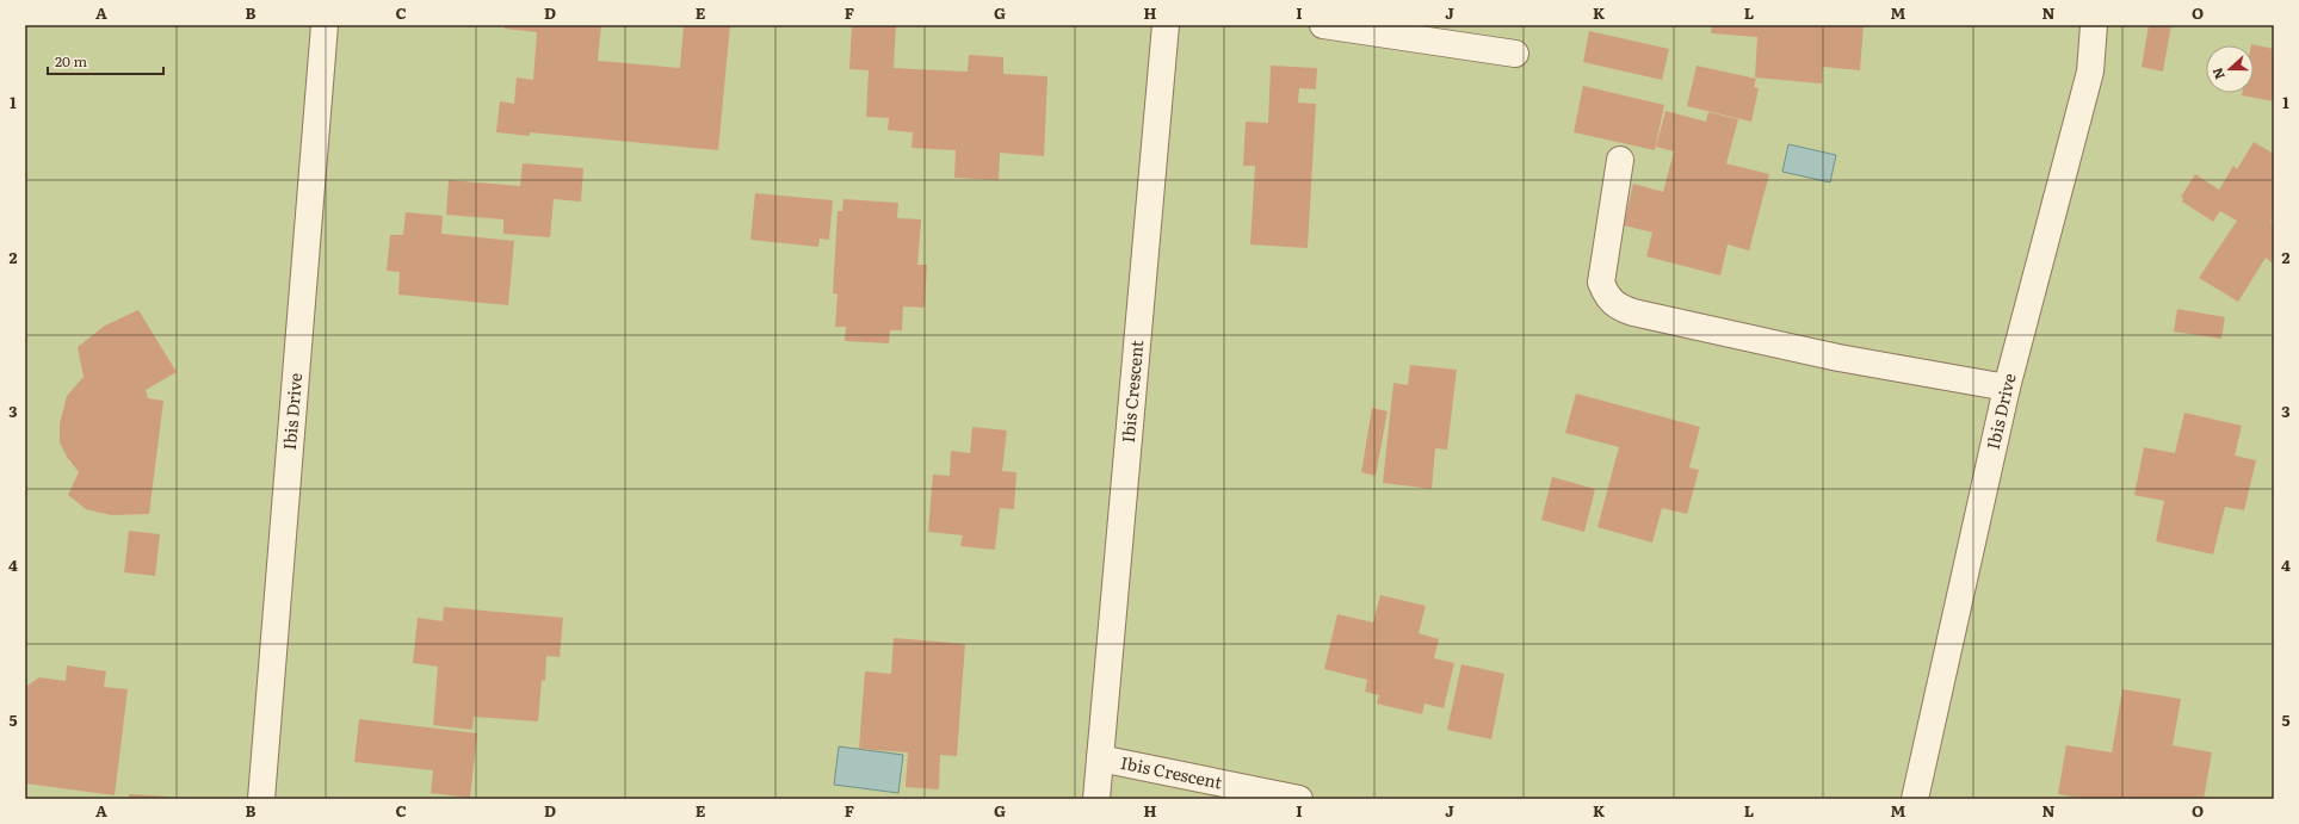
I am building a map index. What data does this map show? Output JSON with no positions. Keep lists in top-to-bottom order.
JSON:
{
  "streets": {
    "street": ["Ibis Crescent", "Ibis Drive"]
  },
  "scale_bar": "20 m",
  "north": "left",
  "grid": {
    "columns": [
      "A",
      "B",
      "C",
      "D",
      "E",
      "F",
      "G",
      "H",
      "I",
      "J",
      "K",
      "L",
      "M",
      "N",
      "O"
    ],
    "rows": [
      "1",
      "2",
      "3",
      "4",
      "5"
    ]
  }
}
